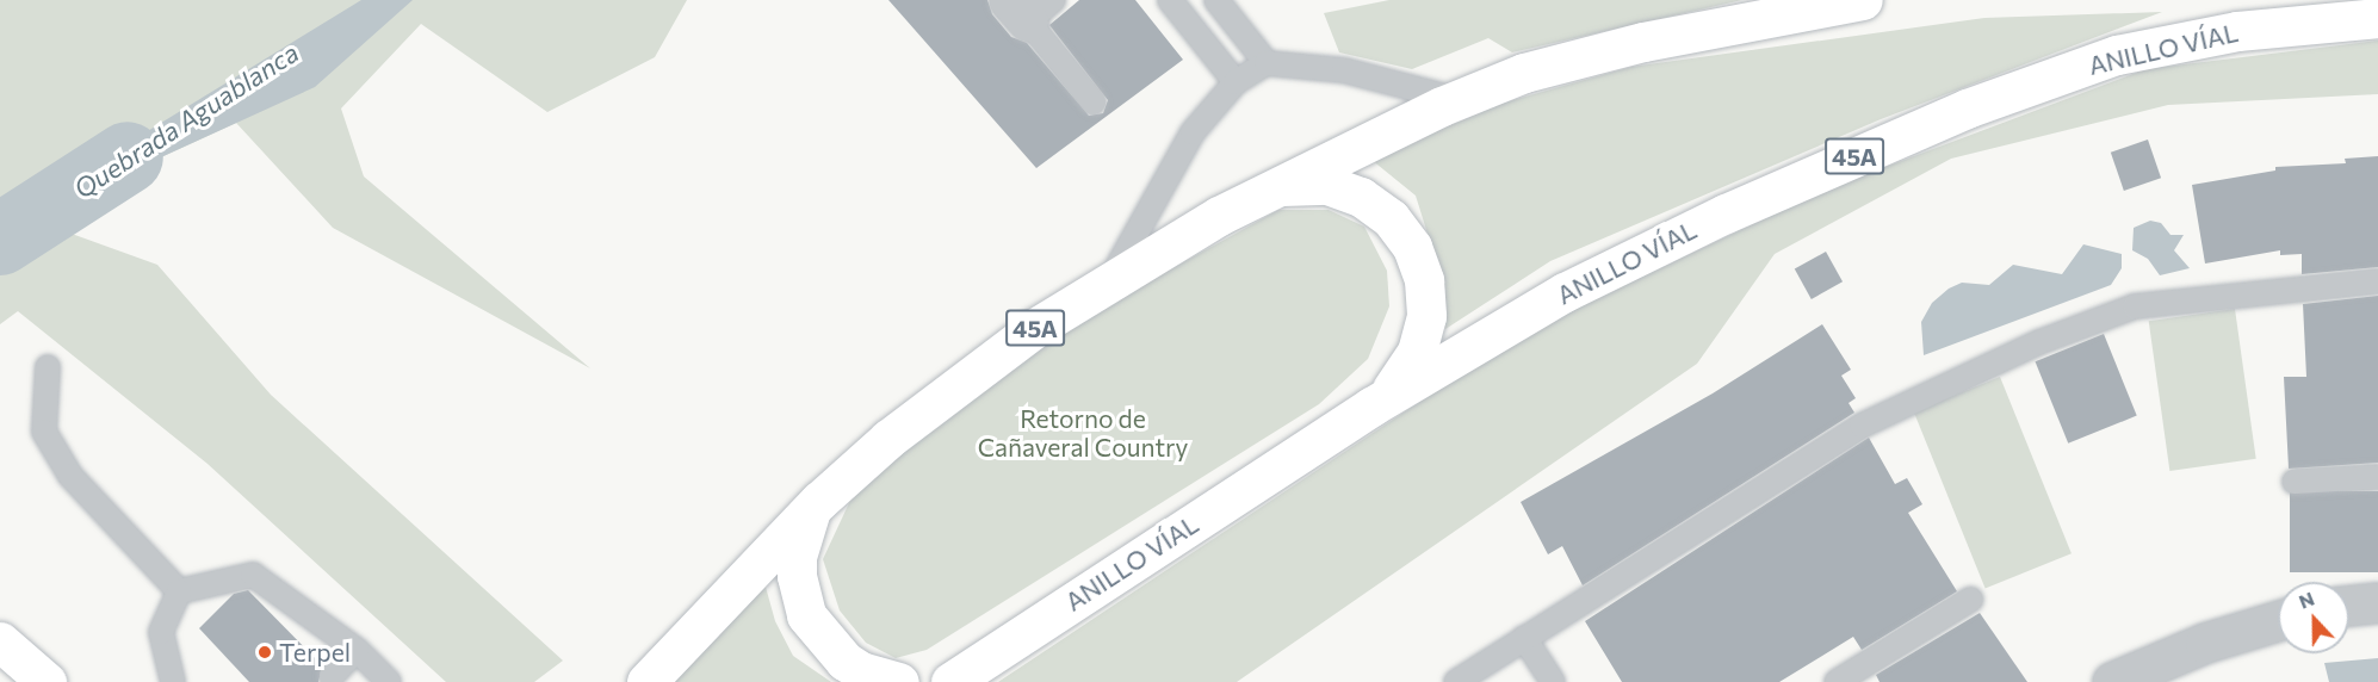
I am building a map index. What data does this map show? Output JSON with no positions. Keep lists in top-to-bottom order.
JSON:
{
  "streets": {
    "main road": ["ANILLO VÍAL", "45A"]
  },
  "water": ["Quebrada Aguablanca"],
  "parks": ["Retorno de Cañaveral Country"],
  "places": ["Terpel"],
  "north": "top"
}
